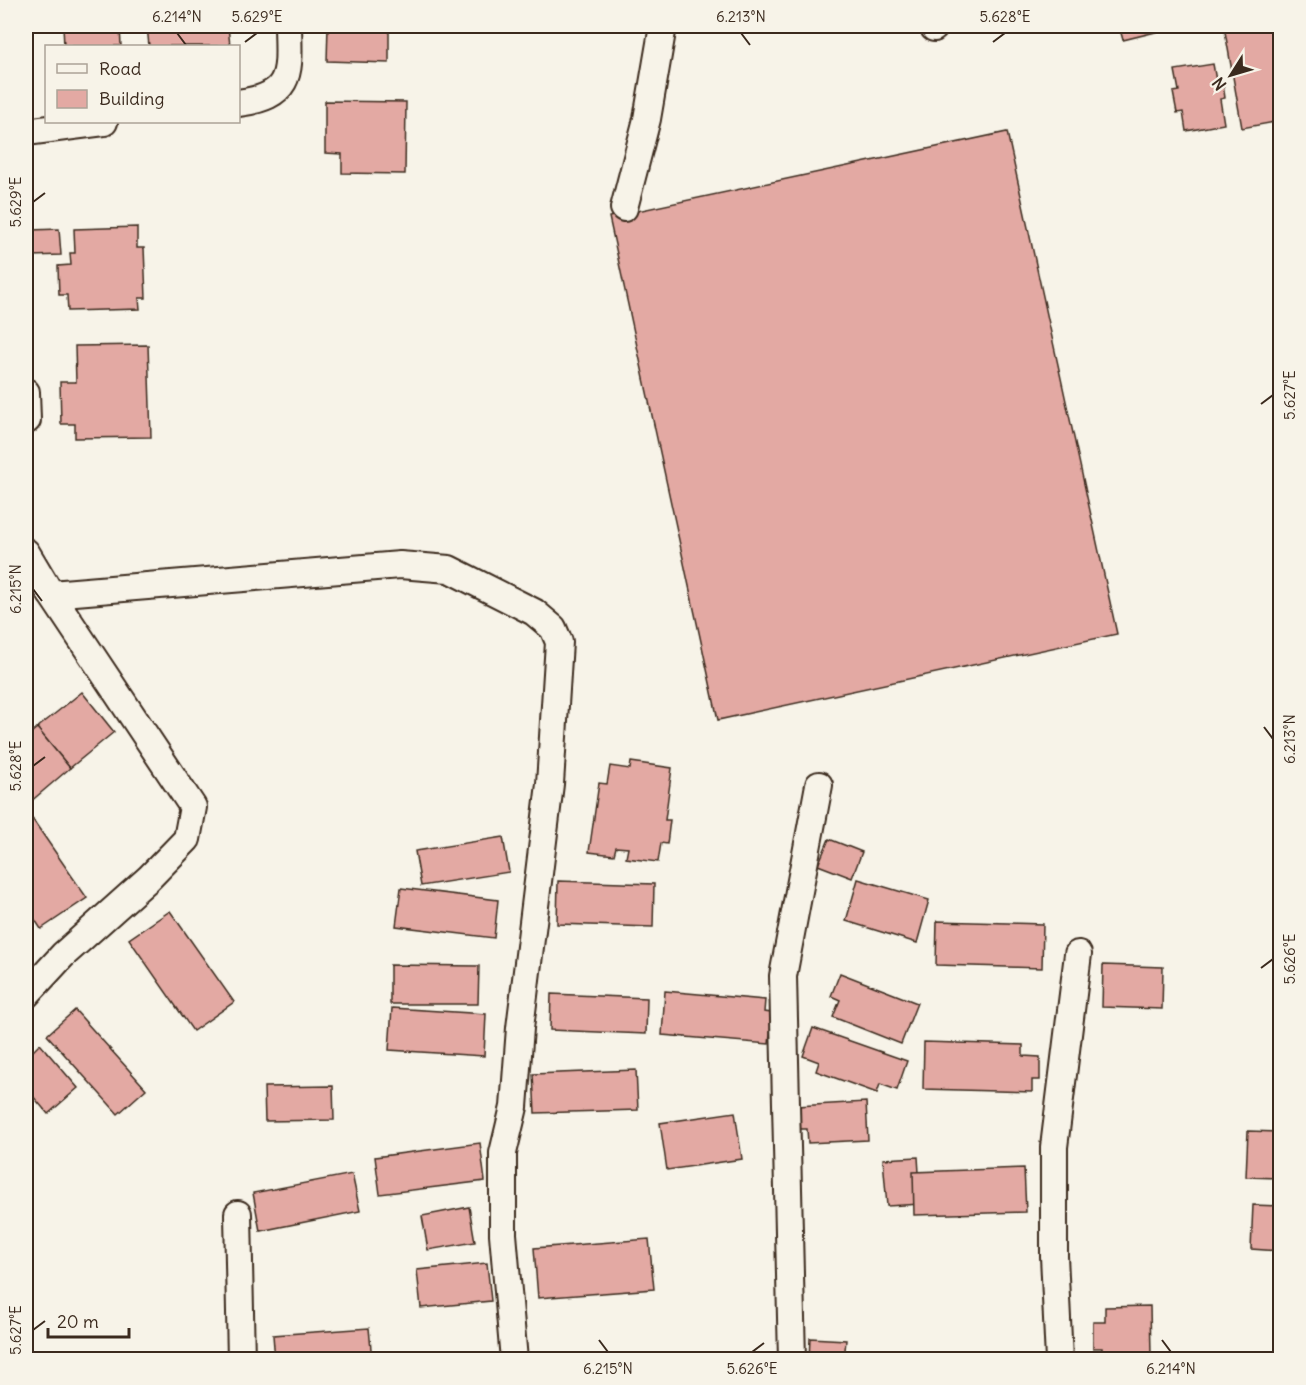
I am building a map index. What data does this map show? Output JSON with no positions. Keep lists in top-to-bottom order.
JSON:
{
  "legend": ["Road", "Building"],
  "scale_bar": "20 m",
  "north": "bottom left",
  "coordinates": [
    "6.214°N",
    "5.629°E",
    "6.213°N",
    "5.628°E",
    "5.627°E",
    "6.215°N",
    "5.626°E"
  ]
}
